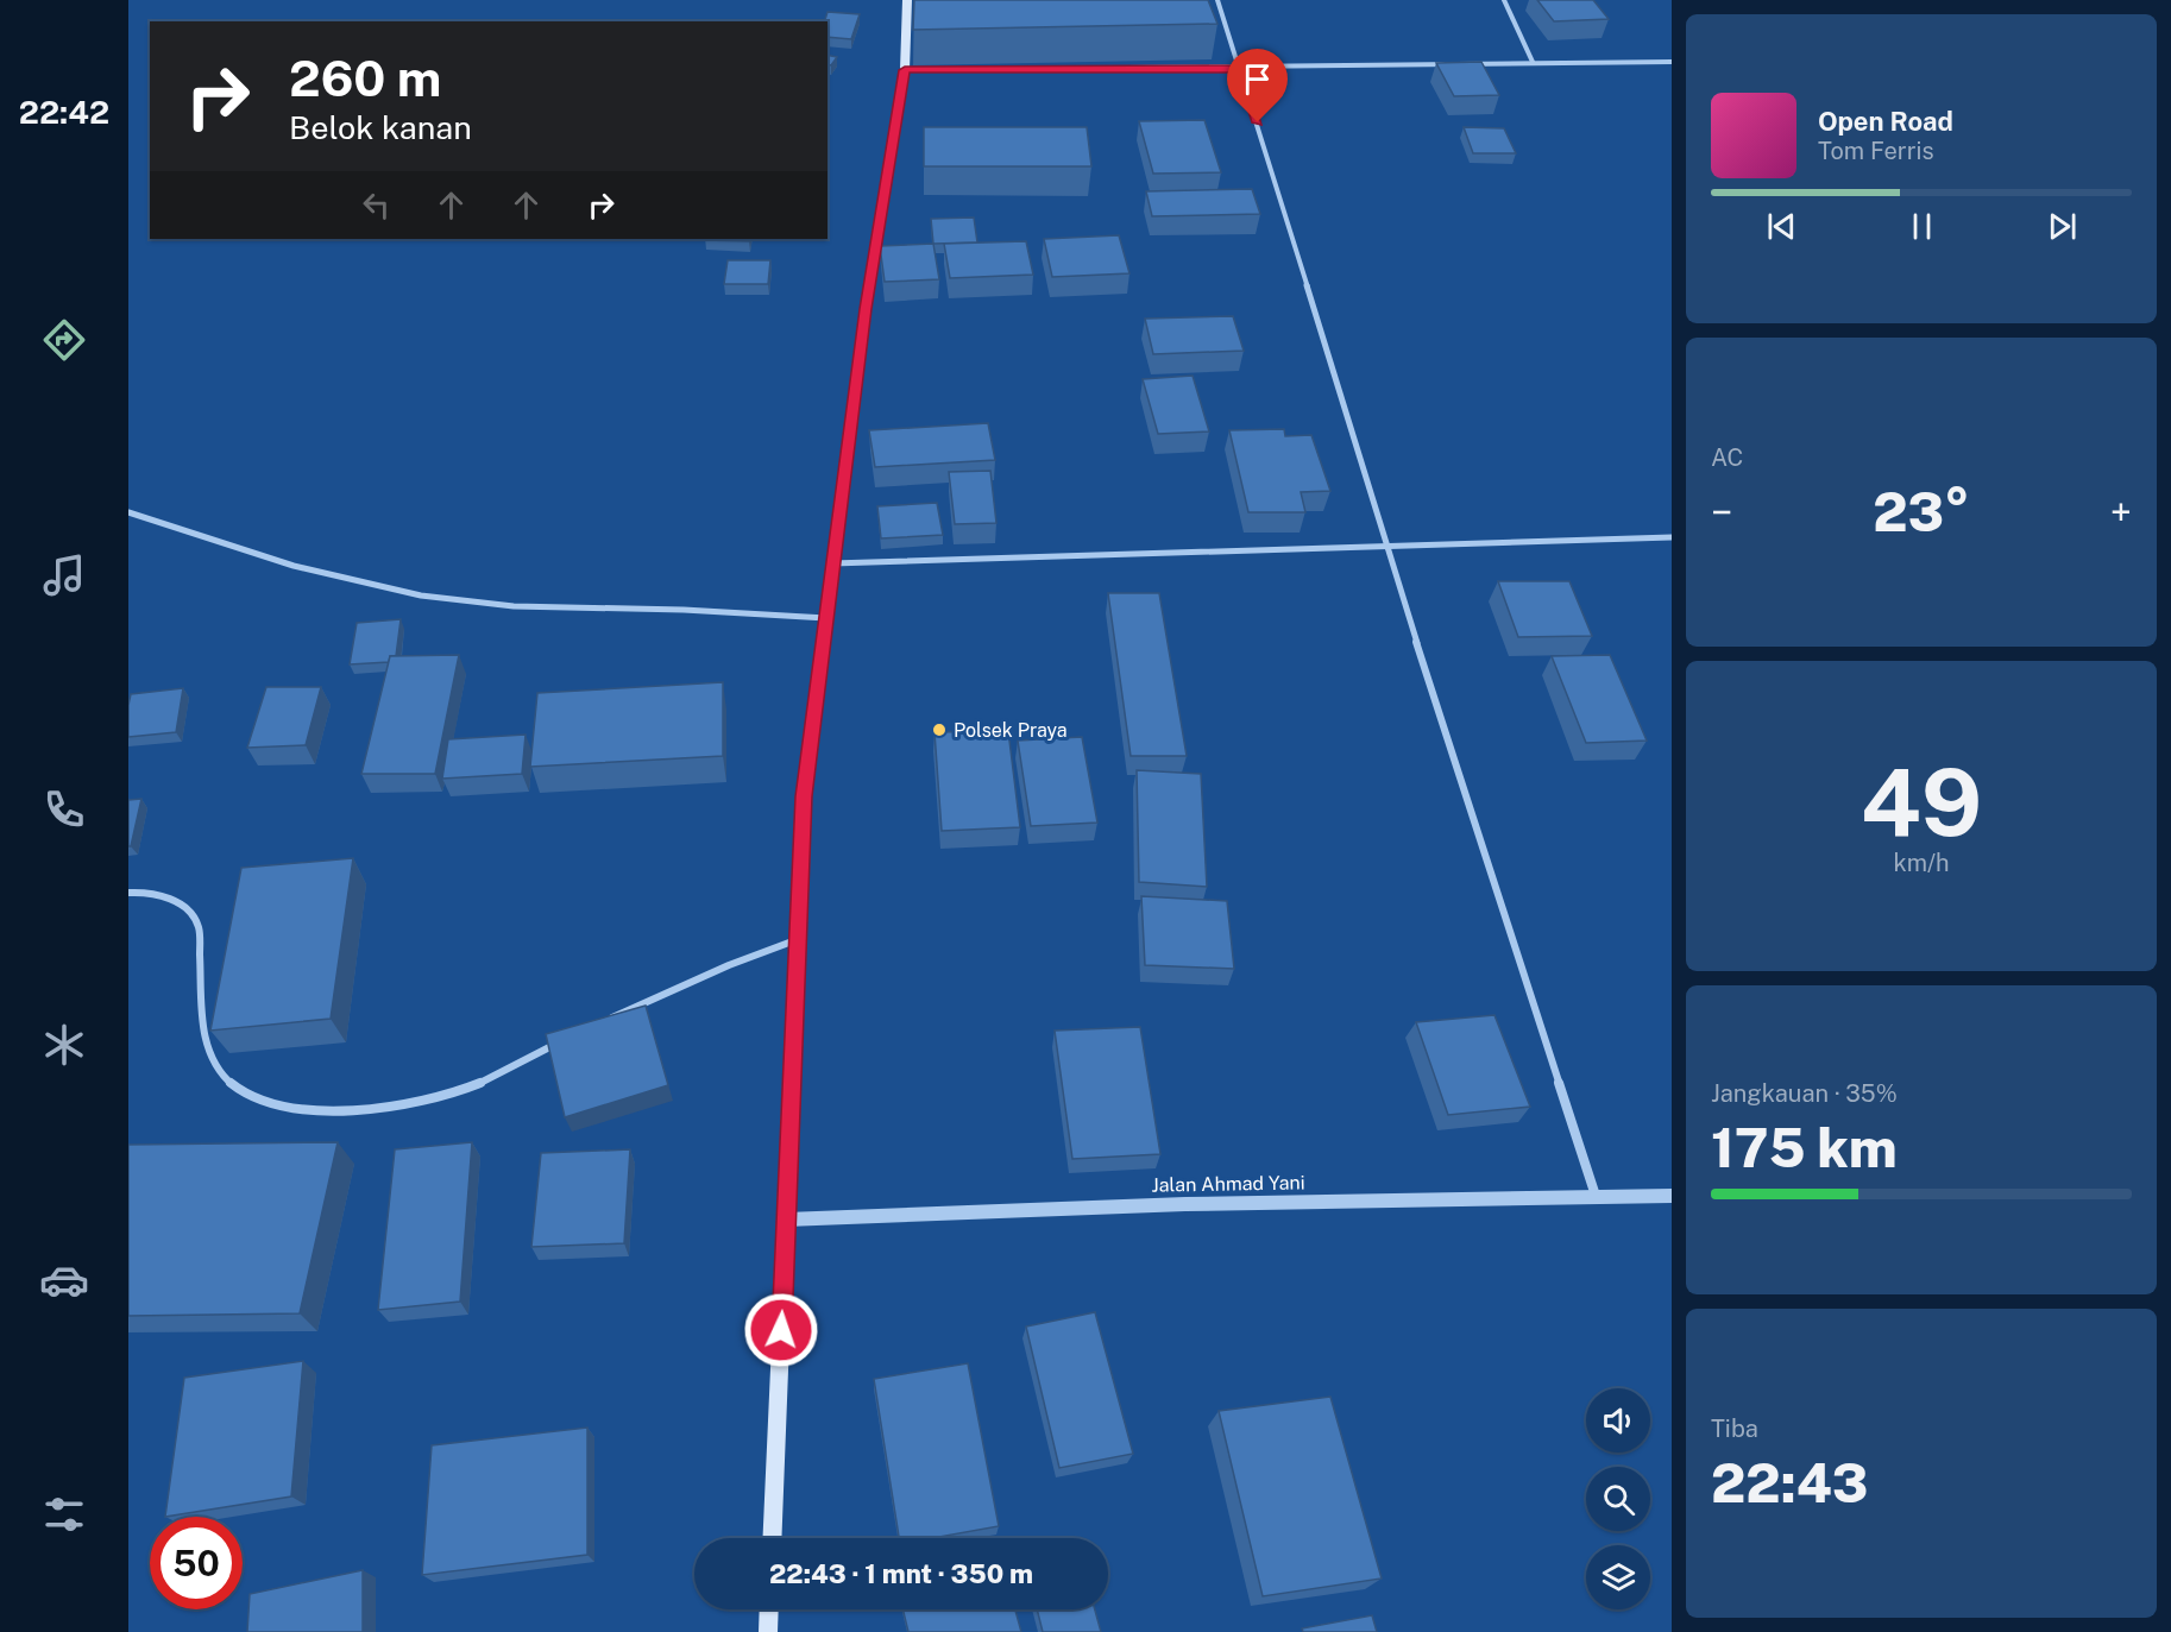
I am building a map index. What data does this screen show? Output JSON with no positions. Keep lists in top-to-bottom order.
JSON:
{
  "streets": {
    "street": ["Jalan Ahmad Yani"]
  },
  "places": ["Polsek Praya"],
  "page": {
    "tabs": "22:42",
    "turn": ["260 m", "Belok kanan"],
    "song": ["Open Road", "Tom Ferris"],
    "tile": [
      "AC",
      ["49", "km/h"],
      ["Jangkauan · 35%", "175 km"],
      ["Tiba", "22:43"]
    ],
    "heat": ["−", "23°", "+"],
    "limit": "50",
    "trip": "22:43 · 1 mnt · 350 m"
  }
}
